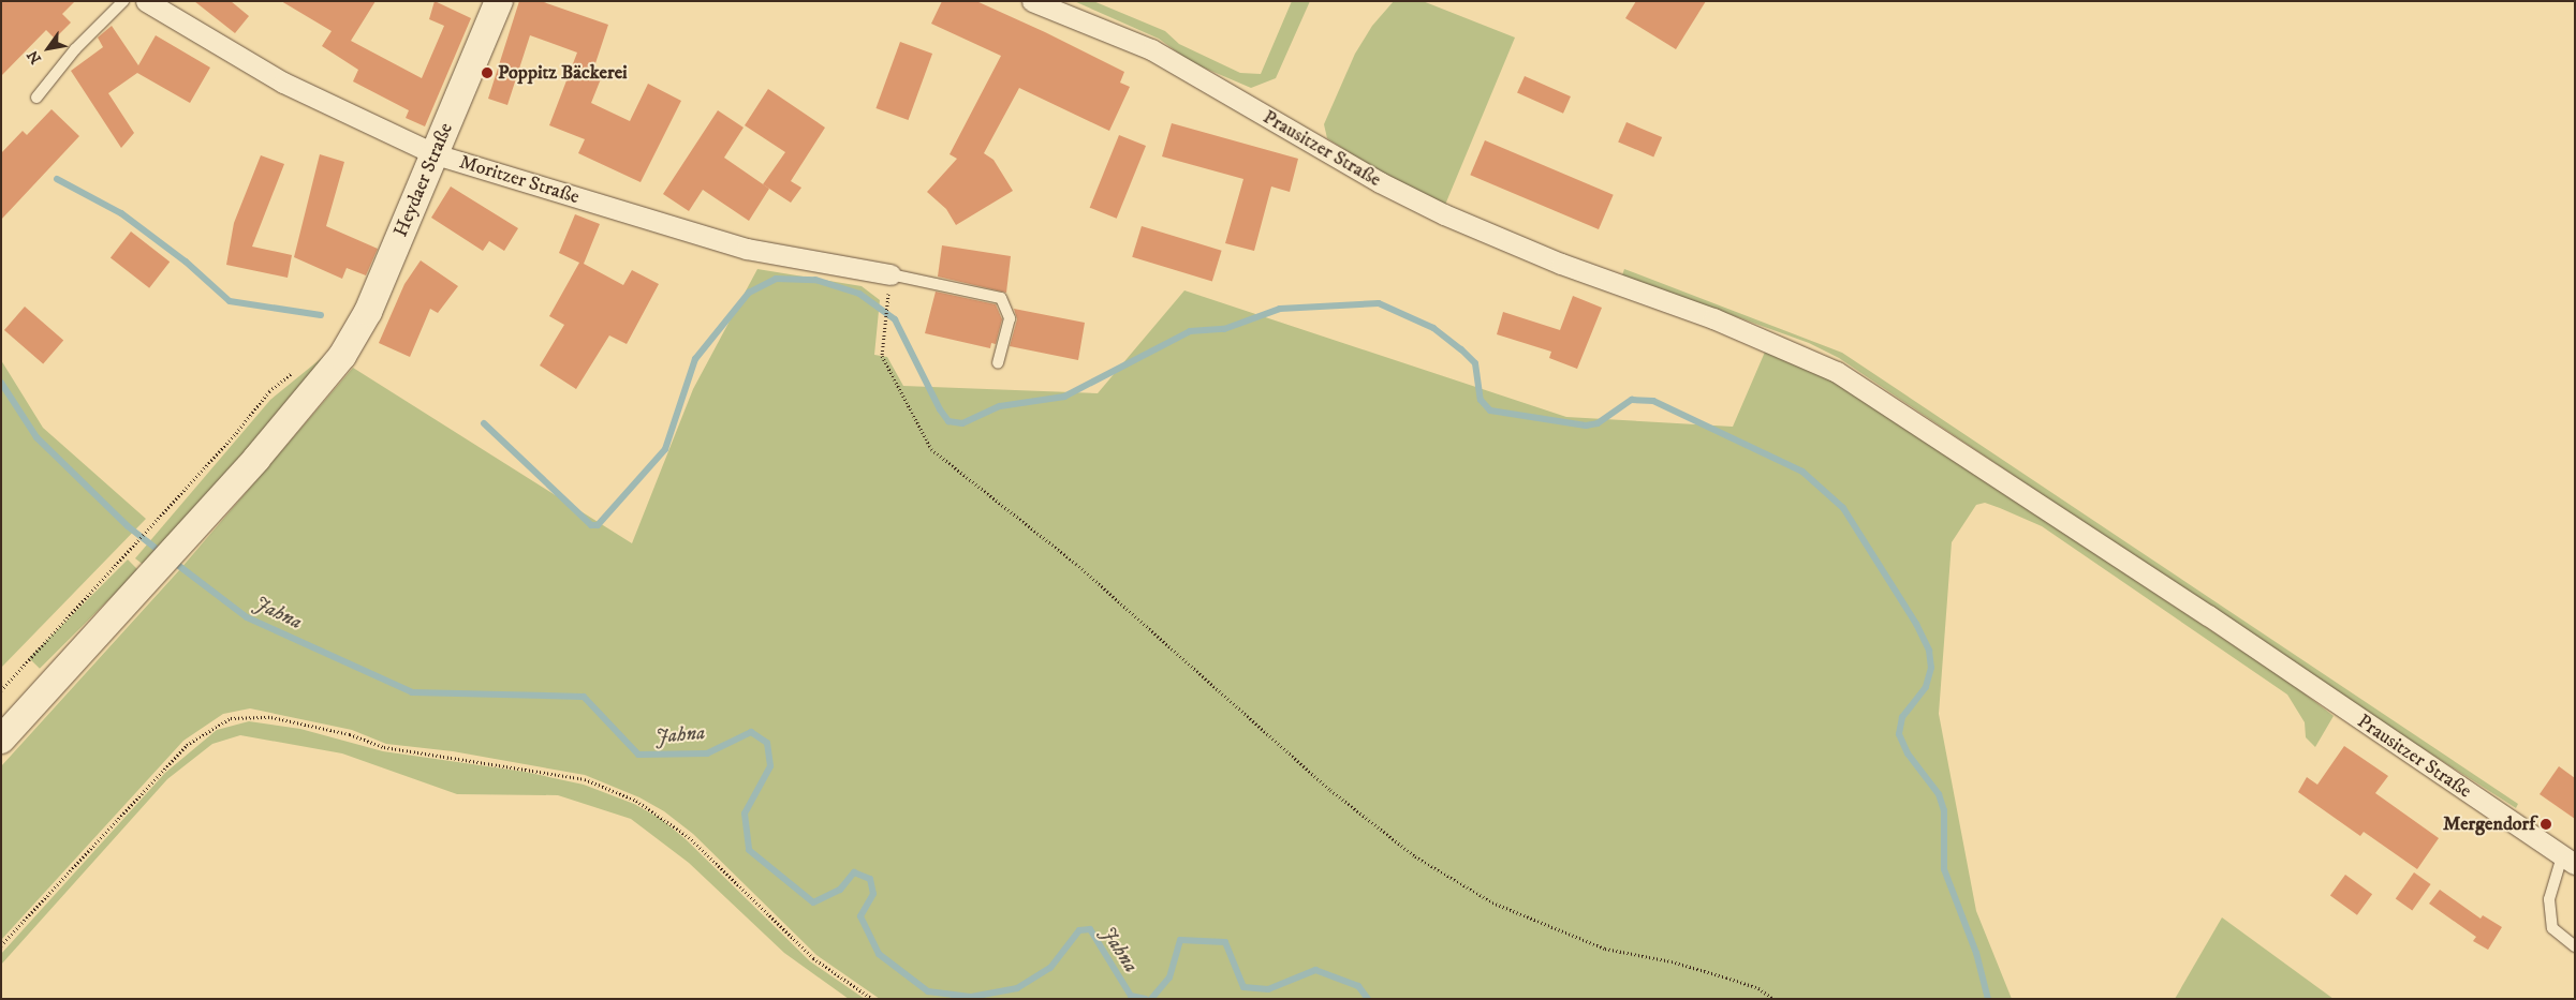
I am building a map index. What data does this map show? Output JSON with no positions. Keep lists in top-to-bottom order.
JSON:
{
  "streets": {
    "main road": ["Heydaer Straße"],
    "street": ["Prausitzer Straße", "Moritzer Straße"]
  },
  "crossings": [
    ["Heydaer Straße", "Moritzer Straße"]
  ],
  "water": ["Jahna"],
  "places": ["Poppitz Bäckerei", "Mergendorf"],
  "north": "bottom left"
}
